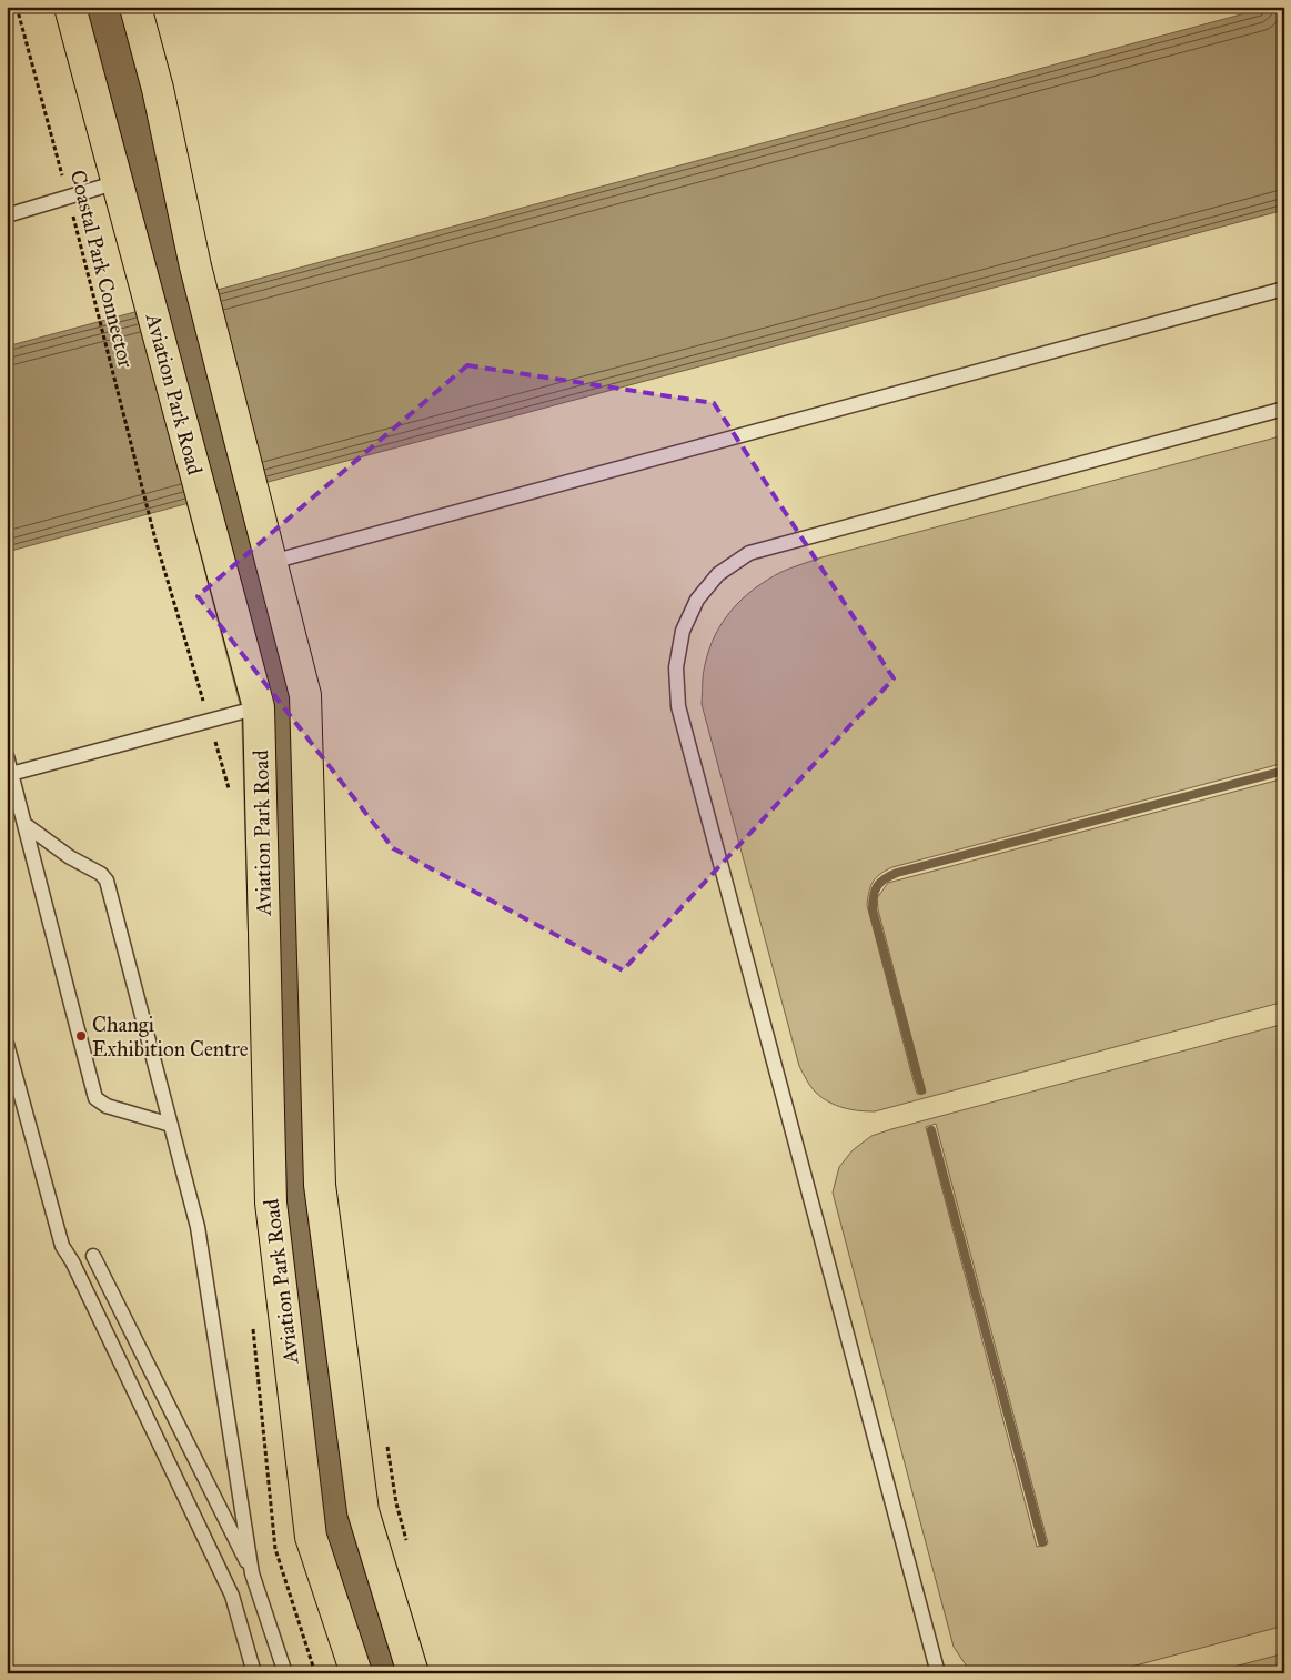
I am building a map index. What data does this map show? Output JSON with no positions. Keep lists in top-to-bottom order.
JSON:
{
  "streets": {
    "main road": ["Aviation Park Road"],
    "path": ["Coastal Park Connector"]
  },
  "places": ["Changi Exhibition Centre"]
}
